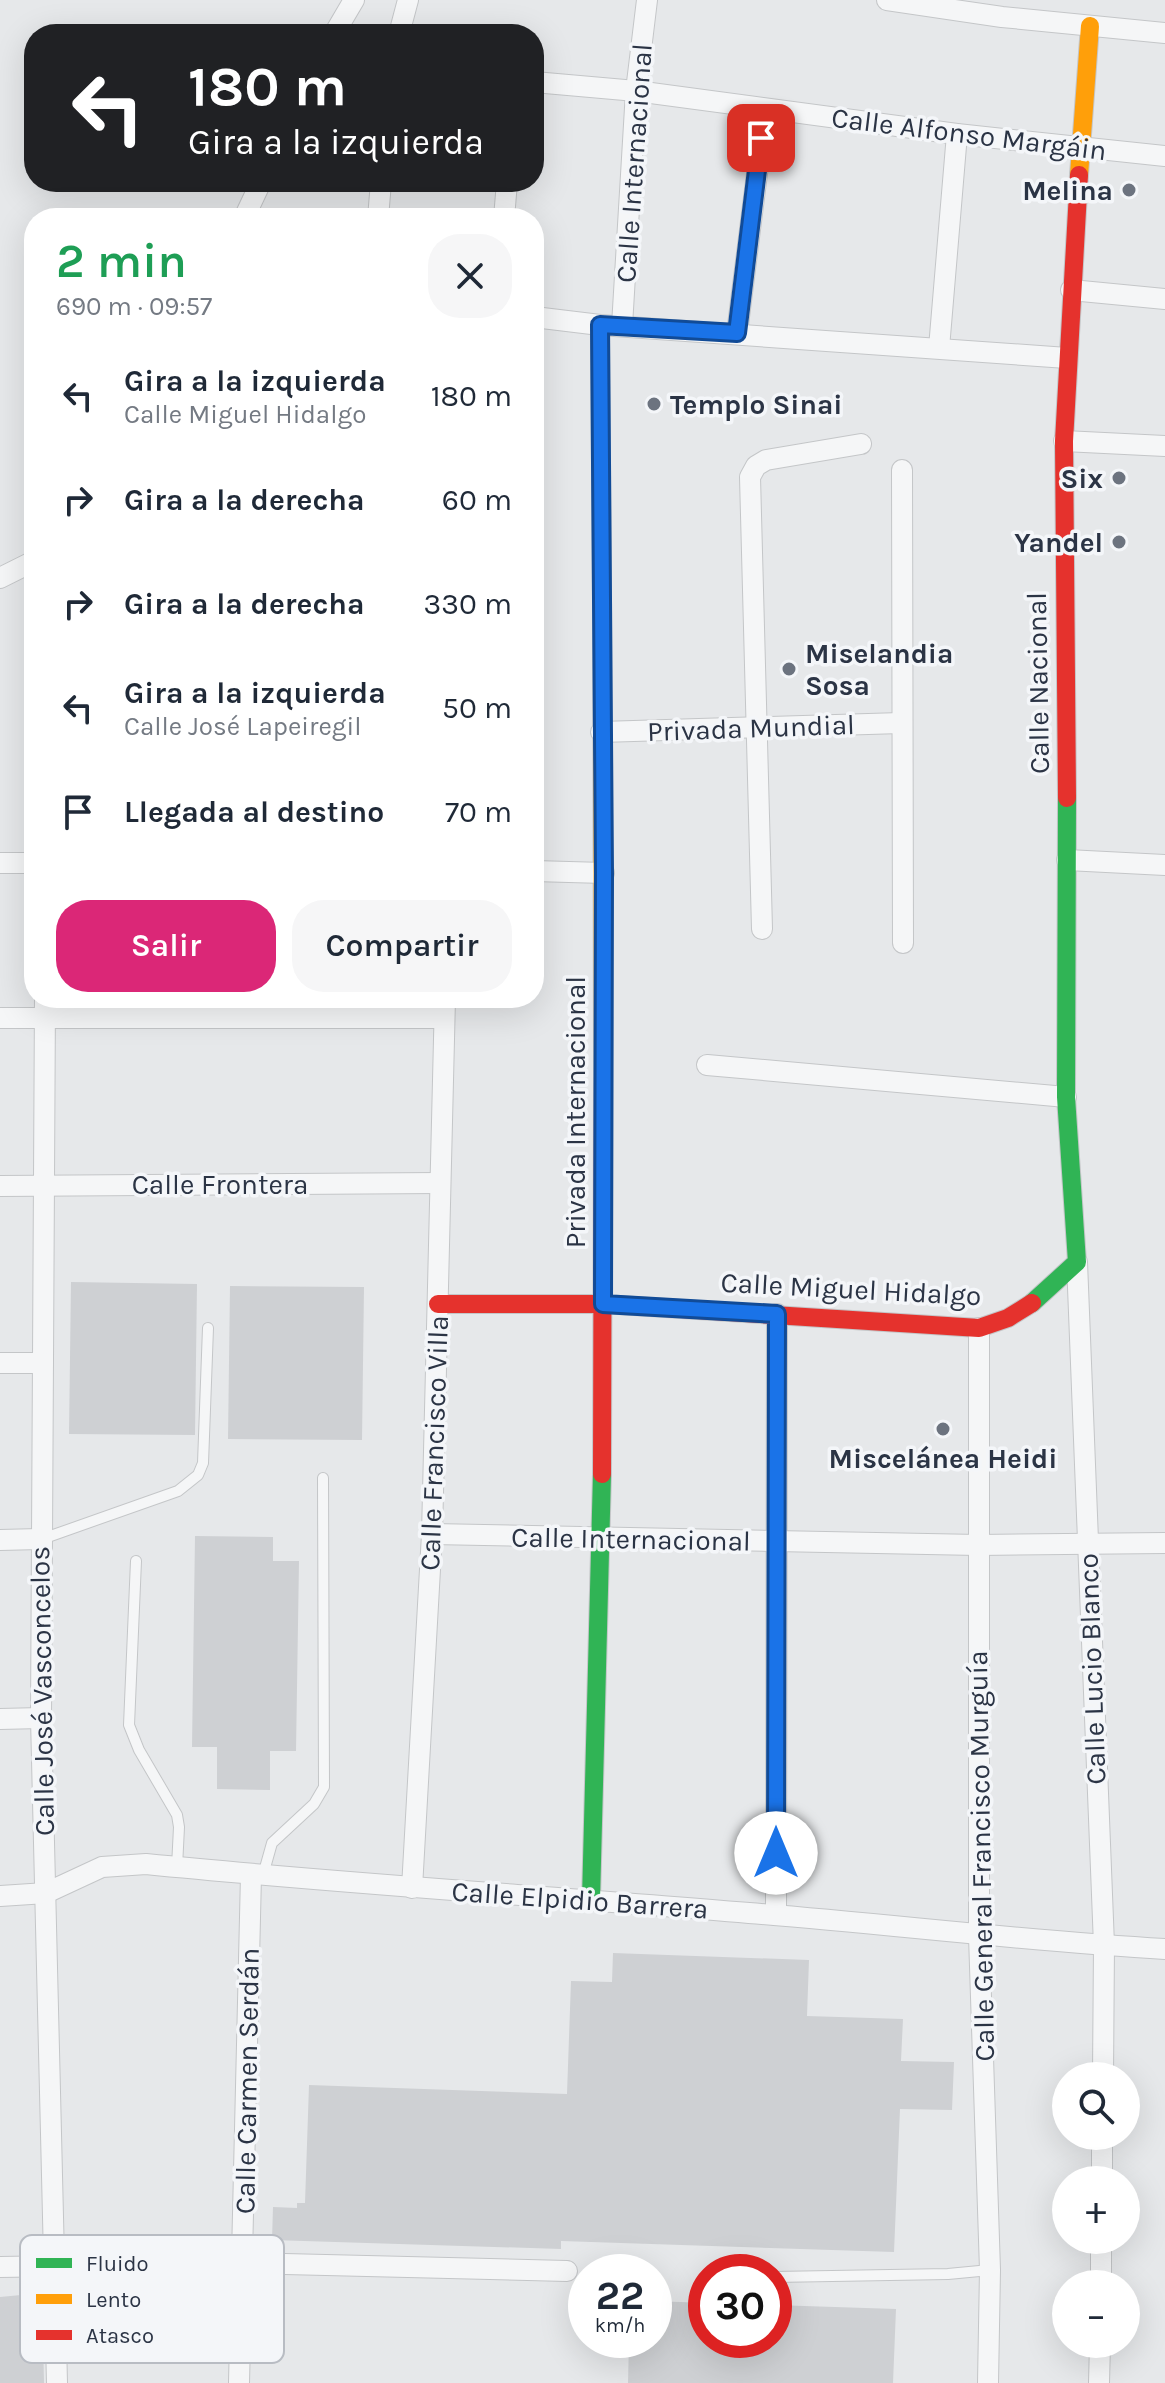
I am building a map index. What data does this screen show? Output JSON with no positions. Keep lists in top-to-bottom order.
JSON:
{
  "streets": {
    "street": [
      "Calle Alfonso Margáin",
      "Calle Internacional",
      "Calle Nacional",
      "Privada Mundial",
      "Privada Internacional",
      "Calle Frontera",
      "Calle Miguel Hidalgo",
      "Calle Francisco Villa",
      "Calle Lucio Blanco",
      "Calle José Vasconcelos",
      "Calle General Francisco Murguía",
      "Calle Elpidio Barrera",
      "Calle Carmen Serdán"
    ]
  },
  "crossings": [
    ["Calle Alfonso Margáin", "Calle Internacional"],
    ["Calle Alfonso Margáin", "Calle Nacional"],
    ["Calle Internacional", "Privada Internacional"],
    ["Calle Internacional", "Calle Francisco Villa"],
    ["Calle Internacional", "Calle Lucio Blanco"],
    ["Calle Internacional", "Calle General Francisco Murguía"],
    ["Calle Nacional", "Calle Miguel Hidalgo"],
    ["Calle Nacional", "Calle Lucio Blanco"],
    ["Privada Mundial", "Privada Internacional"],
    ["Privada Internacional", "Calle Miguel Hidalgo"],
    ["Privada Internacional", "Calle Elpidio Barrera"],
    ["Calle Frontera", "Calle Francisco Villa"],
    ["Calle Frontera", "Calle José Vasconcelos"],
    ["Calle Miguel Hidalgo", "Calle Francisco Villa"],
    ["Calle Miguel Hidalgo", "Calle Lucio Blanco"],
    ["Calle Miguel Hidalgo", "Calle General Francisco Murguía"],
    ["Calle Francisco Villa", "Calle Elpidio Barrera"],
    ["Calle Lucio Blanco", "Calle Elpidio Barrera"],
    ["Calle José Vasconcelos", "Calle Elpidio Barrera"],
    ["Calle General Francisco Murguía", "Calle Elpidio Barrera"],
    ["Calle Elpidio Barrera", "Calle Carmen Serdán"]
  ],
  "places": [
    "Melina",
    "Templo Sinai",
    "Six",
    "Yandel",
    "Miselandia Sosa",
    "Miscelánea Heidi"
  ],
  "legend": ["Fluido", "Lento", "Atasco"],
  "page": {
    "turn": ["180 m", "Gira a la izquierda"],
    "heading": ["2 min", "690 m · 09:57"],
    "list": [
      {
        "name": "Gira a la izquierda",
        "note": "Calle Miguel Hidalgo",
        "value": "180 m"
      },
      {
        "name": "Gira a la derecha",
        "value": "60 m"
      },
      {
        "name": "Gira a la derecha",
        "value": "330 m"
      },
      {
        "name": "Gira a la izquierda",
        "note": "Calle José Lapeiregil",
        "value": "50 m"
      },
      {
        "name": "Llegada al destino",
        "value": "70 m"
      }
    ],
    "buttons": ["Salir", "Compartir"],
    "map_buttons": ["+", "−"],
    "speed": "22 km/h",
    "limit": "30"
  }
}
